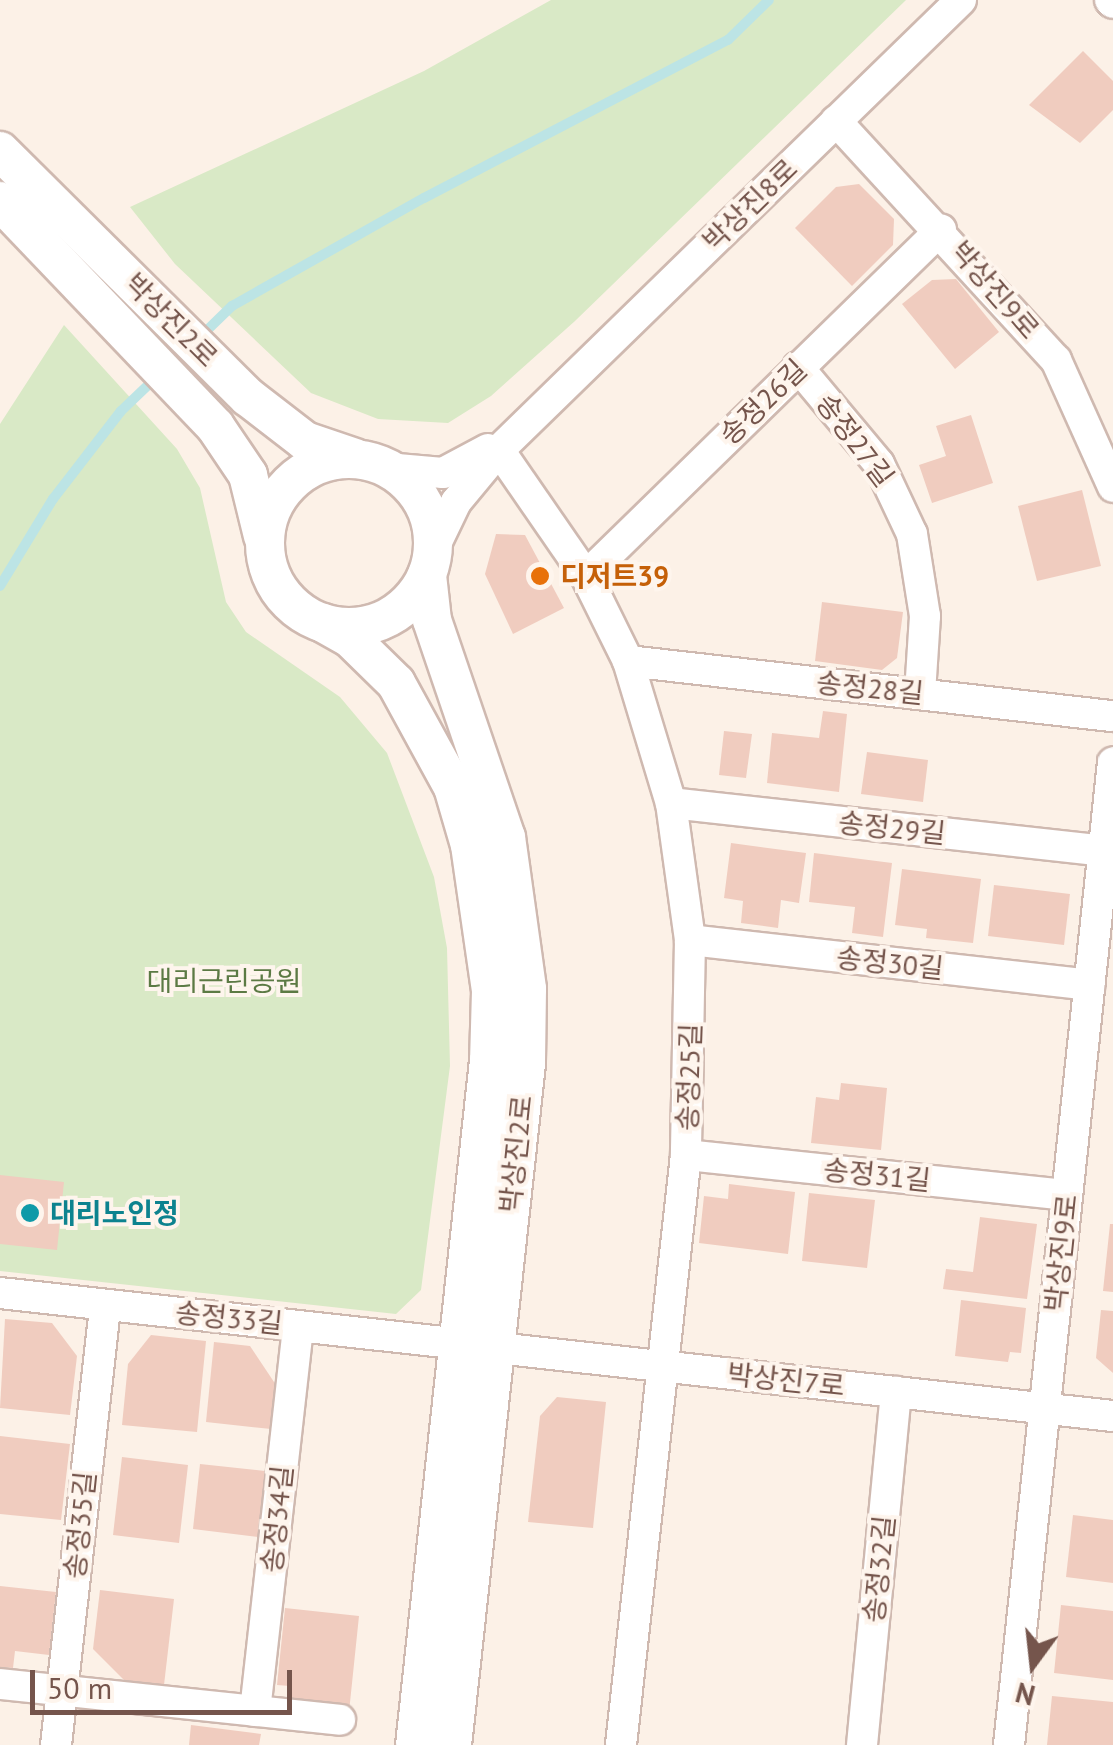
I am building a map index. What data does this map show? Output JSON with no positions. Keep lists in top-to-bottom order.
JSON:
{
  "streets": {
    "street": [
      "박상진8로",
      "박상진9로",
      "박상진2로",
      "송정26길",
      "송정27길",
      "송정28길",
      "송정29길",
      "송정30길",
      "송정25길",
      "송정31길",
      "송정33길",
      "박상진7로",
      "송정34길",
      "송정35길",
      "송정32길"
    ]
  },
  "crossings": [
    ["박상진8로", "박상진9로"],
    ["박상진8로", "박상진2로"],
    ["박상진8로", "송정25길"],
    ["박상진9로", "송정26길"],
    ["박상진9로", "송정29길"],
    ["박상진9로", "송정30길"],
    ["박상진9로", "송정31길"],
    ["박상진9로", "박상진7로"],
    ["박상진2로", "송정33길"],
    ["박상진2로", "박상진7로"],
    ["송정26길", "송정27길"],
    ["송정26길", "송정25길"],
    ["송정27길", "송정28길"],
    ["송정28길", "송정25길"],
    ["송정29길", "송정25길"],
    ["송정30길", "송정25길"],
    ["송정25길", "송정31길"],
    ["송정25길", "박상진7로"],
    ["송정33길", "박상진7로"],
    ["송정33길", "송정34길"],
    ["송정33길", "송정35길"],
    ["박상진7로", "송정32길"]
  ],
  "parks": ["대리근린공원"],
  "places": ["디저트39", "대리노인정"],
  "scale_bar": "50 m",
  "north": "bottom"
}
